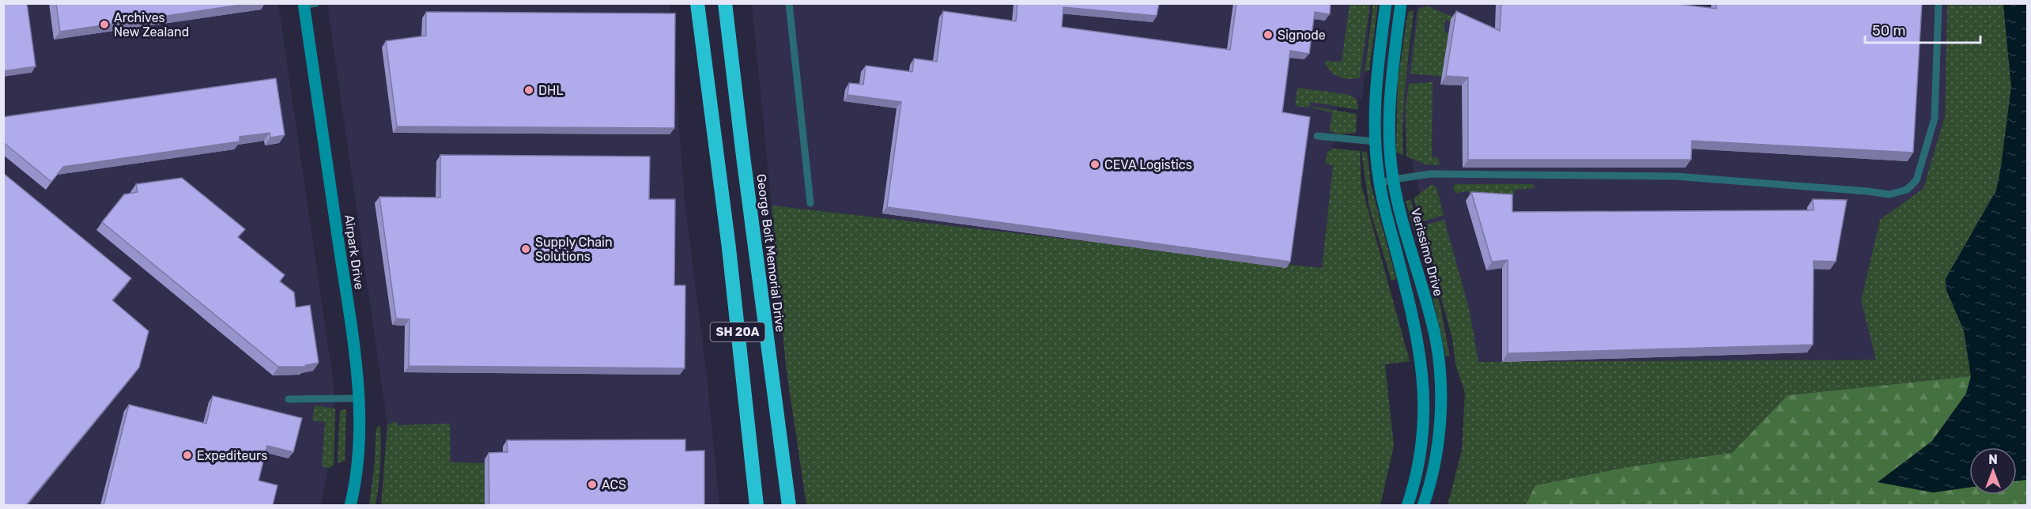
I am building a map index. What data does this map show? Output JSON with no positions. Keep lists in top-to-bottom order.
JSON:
{
  "streets": {
    "highway": ["George Bolt Memorial Drive", "SH 20A"],
    "street": ["Airpark Drive", "Verissimo Drive"]
  },
  "places": [
    "Archives New Zealand",
    "Signode",
    "DHL",
    "CEVA Logistics",
    "Supply Chain Solutions",
    "Expediteurs",
    "ACS"
  ],
  "scale_bar": "50 m",
  "north": "top"
}
